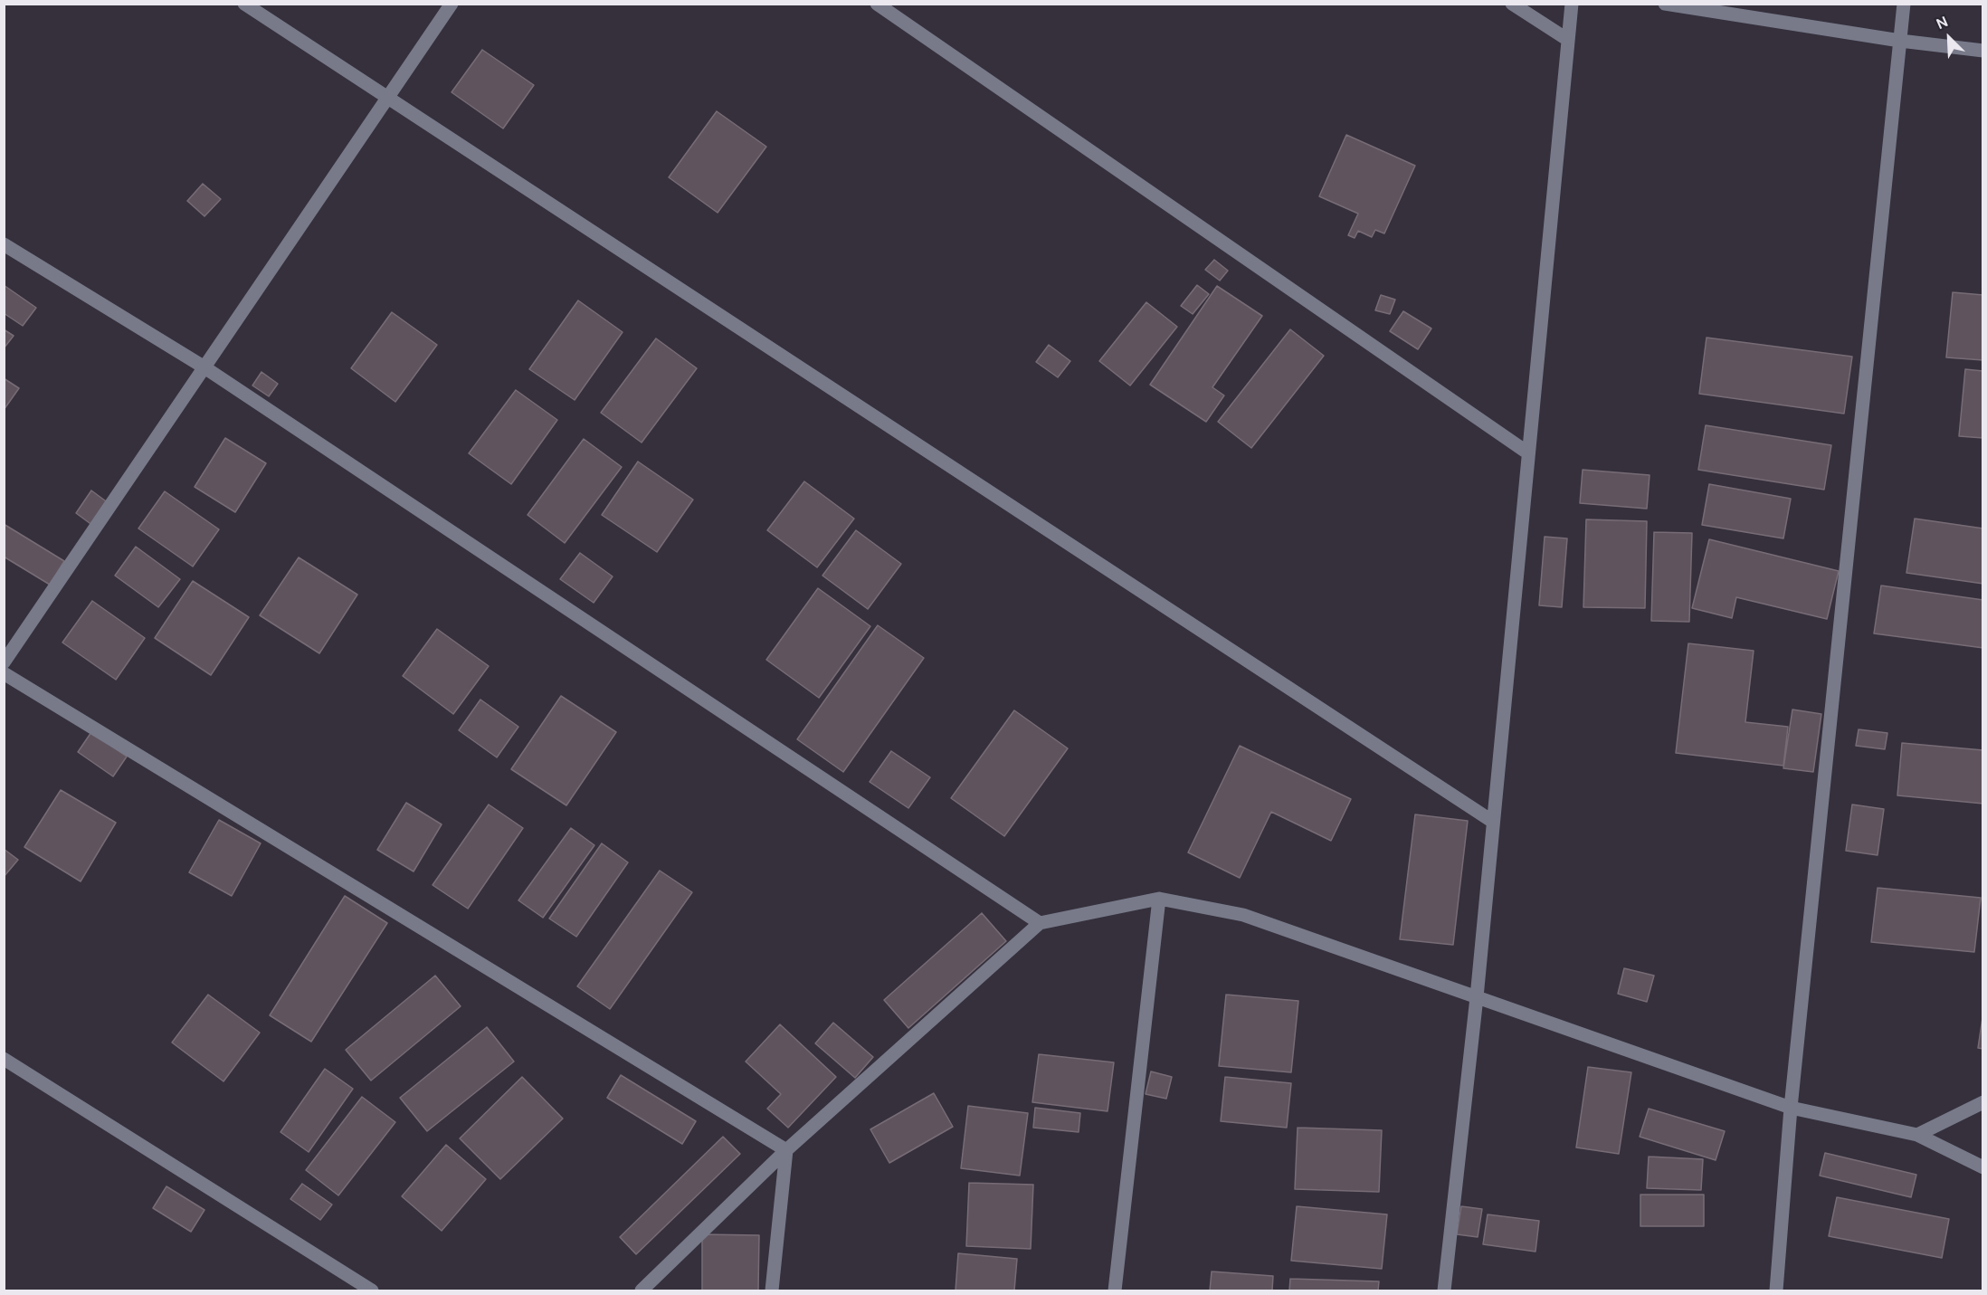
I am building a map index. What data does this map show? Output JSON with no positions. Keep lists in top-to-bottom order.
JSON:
{
  "north": "top left"
}
